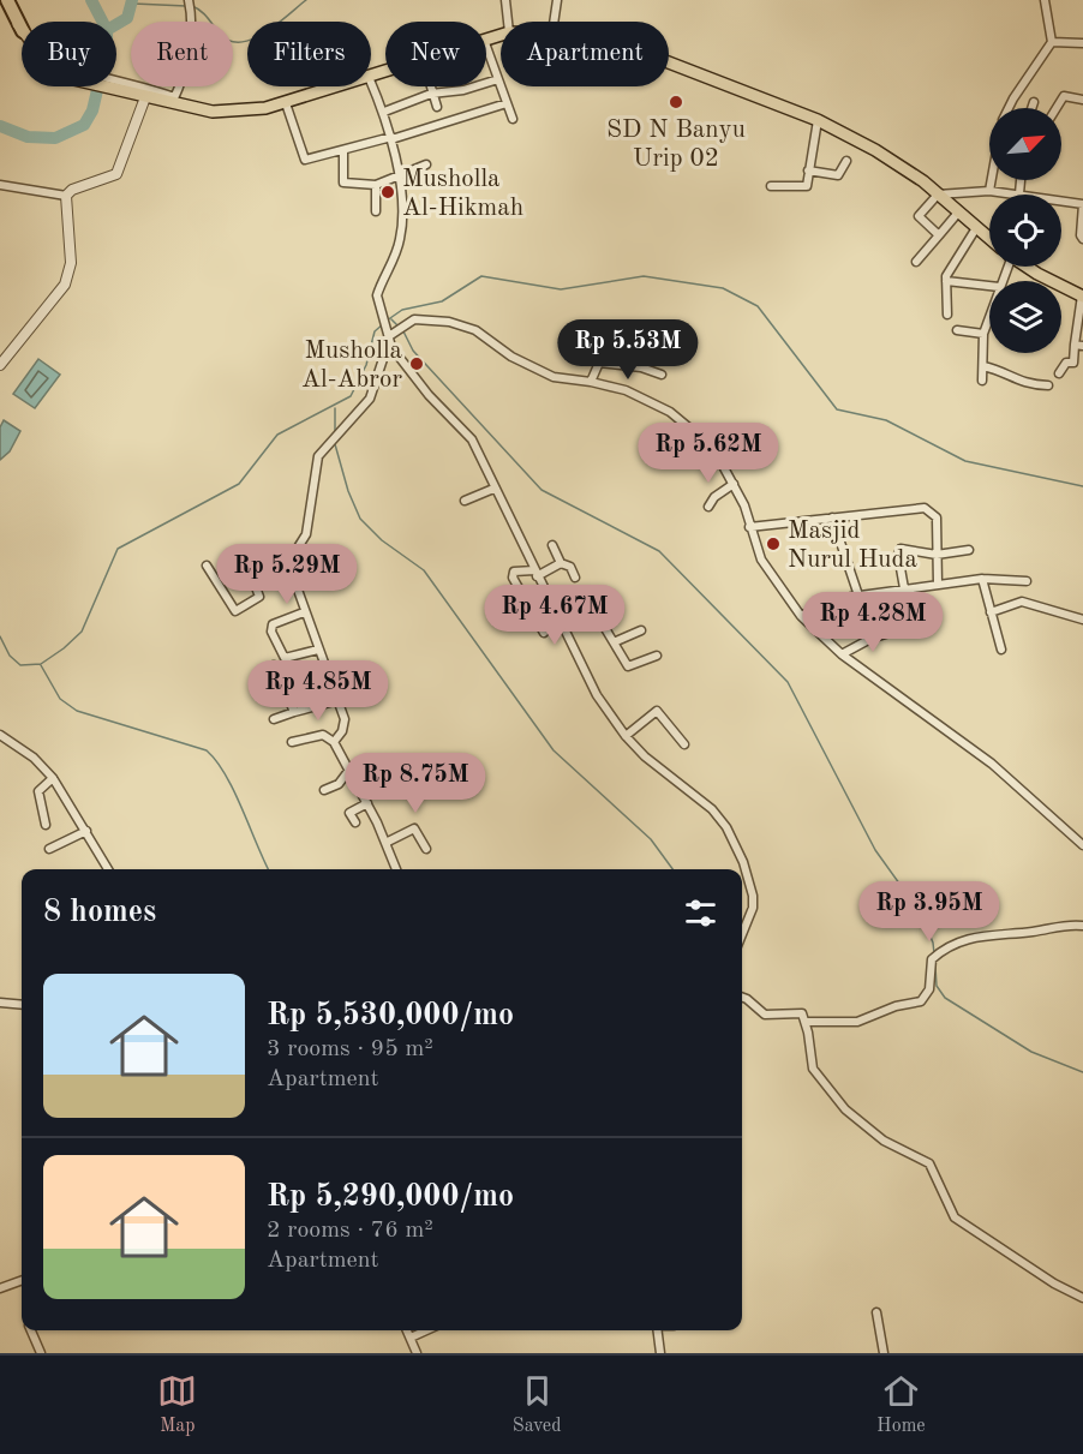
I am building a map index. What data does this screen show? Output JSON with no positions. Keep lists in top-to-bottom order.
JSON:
{
  "places": [
    "SD N Banyu Urip 02",
    "Musholla Al-Hikmah",
    "Musholla Al-Abror",
    "Masjid Nurul Huda"
  ],
  "north": "top right",
  "page": {
    "chip": [
      "Buy",
      "Rent",
      "Filters",
      "New",
      "Apartment"
    ],
    "price": [
      "Rp 5.53M",
      "Rp 5.62M",
      "Rp 5.29M",
      "Rp 4.67M",
      "Rp 4.28M",
      "Rp 4.85M",
      "Rp 8.75M",
      "Rp 3.95M"
    ],
    "heading": "8 homes",
    "list": [
      {
        "name": "Rp 5,530,000/mo",
        "note": "3 rooms · 95 m² · Apartment"
      },
      {
        "name": "Rp 5,290,000/mo",
        "note": "2 rooms · 76 m² · Apartment"
      }
    ],
    "tabs": ["Map", "Saved", "Home"]
  }
}
